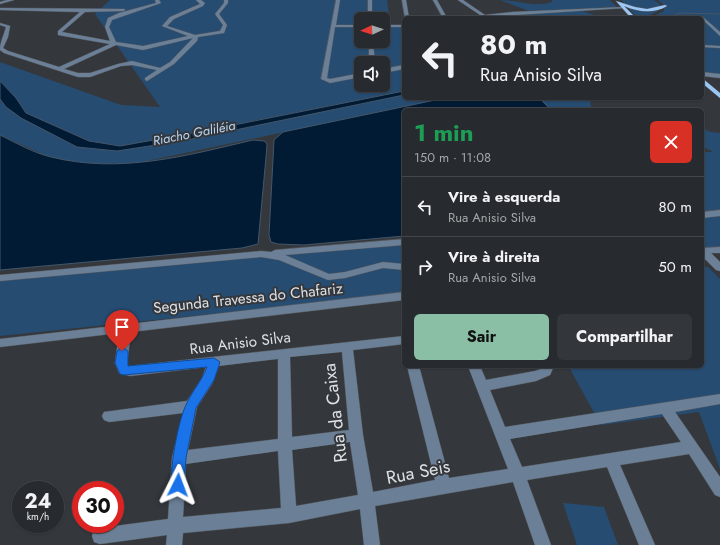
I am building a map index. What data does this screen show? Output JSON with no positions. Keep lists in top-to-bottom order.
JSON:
{
  "streets": {
    "street": [
      "Segunda Travessa do Chafariz",
      "Rua Anisio Silva",
      "Rua da Caixa",
      "Rua Seis"
    ]
  },
  "crossings": [
    ["Segunda Travessa do Chafariz", "Rua Anisio Silva"],
    ["Rua Anisio Silva", "Rua da Caixa"],
    ["Rua da Caixa", "Rua Seis"]
  ],
  "water": ["Riacho Galiléia"],
  "north": "left",
  "page": {
    "turn": ["80 m", "Rua Anisio Silva"],
    "heading": ["1 min", "150 m · 11:08"],
    "list": [
      {
        "name": "Vire à esquerda",
        "note": "Rua Anisio Silva",
        "value": "80 m"
      },
      {
        "name": "Vire à direita",
        "note": "Rua Anisio Silva",
        "value": "50 m"
      }
    ],
    "buttons": ["Sair", "Compartilhar"],
    "speed": "24 km/h",
    "limit": "30"
  }
}
